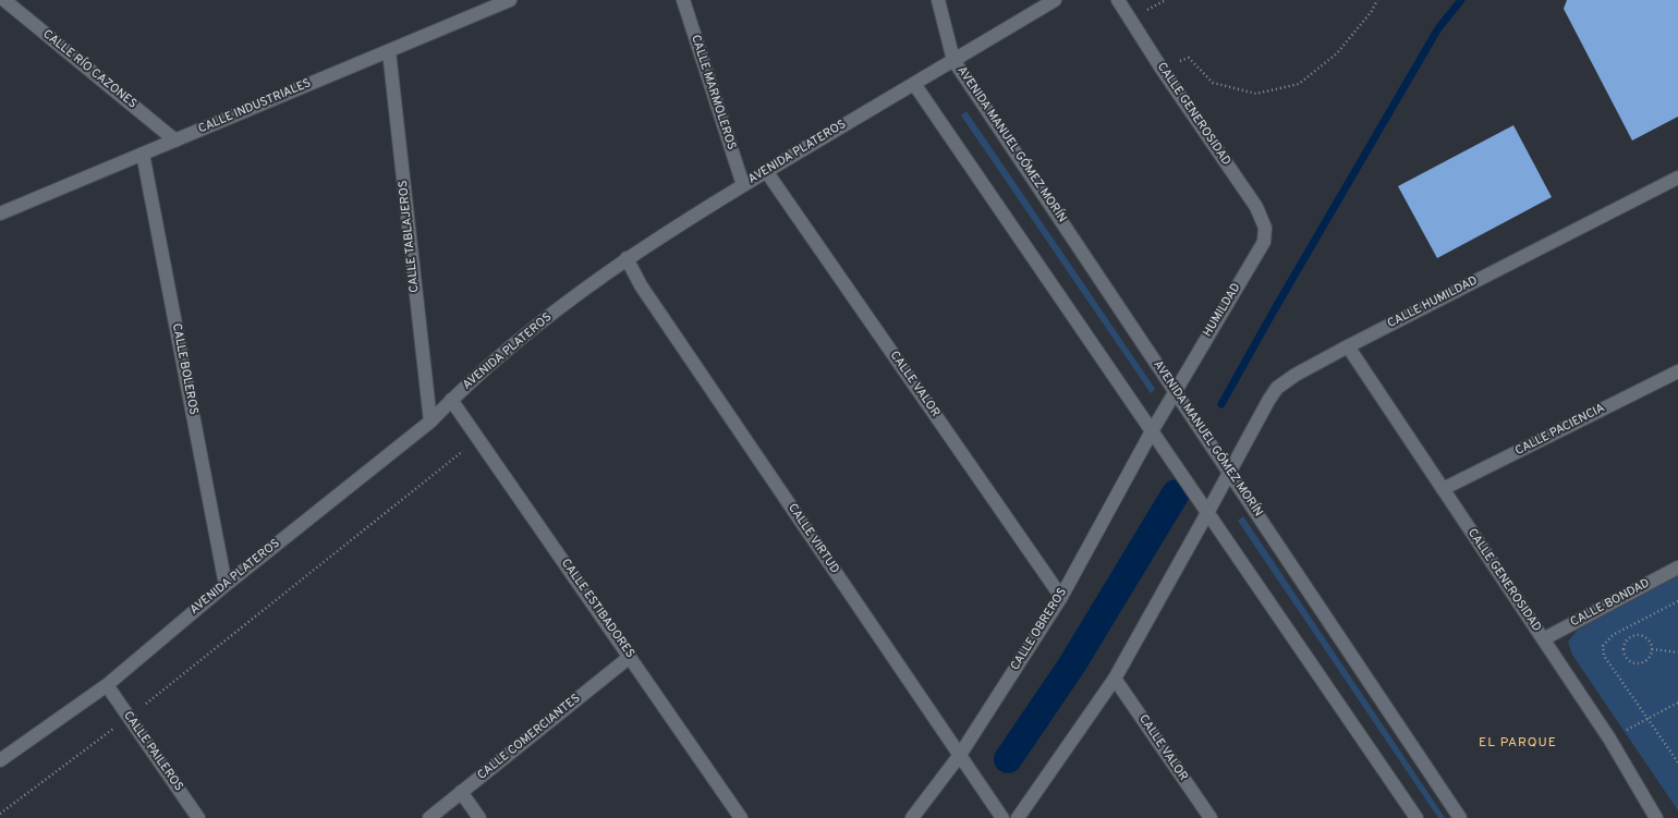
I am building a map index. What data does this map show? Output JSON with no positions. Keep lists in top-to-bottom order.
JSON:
{
  "streets": {
    "street": [
      "CALLE RÍO CAZONES",
      "CALLE MARMOLEROS",
      "CALLE INDUSTRIALES",
      "CALLE GENEROSIDAD",
      "AVENIDA MANUEL GÓMEZ MORÍN",
      "AVENIDA PLATEROS",
      "CALLE TABLAJEROS",
      "CALLE HUMILDAD",
      "HUMILDAD",
      "CALLE BOLEROS",
      "CALLE VALOR",
      "CALLE PACIENCIA",
      "CALLE VIRTUD",
      "CALLE BONDAD",
      "CALLE ESTIBADORES",
      "CALLE OBREROS",
      "CALLE COMERCIANTES",
      "CALLE PAILEROS"
    ]
  },
  "crossings": [
    ["CALLE RÍO CAZONES", "CALLE INDUSTRIALES"],
    ["CALLE MARMOLEROS", "AVENIDA PLATEROS"],
    ["CALLE INDUSTRIALES", "CALLE TABLAJEROS"],
    ["CALLE INDUSTRIALES", "CALLE BOLEROS"],
    ["CALLE GENEROSIDAD", "CALLE HUMILDAD"],
    ["CALLE GENEROSIDAD", "HUMILDAD"],
    ["CALLE GENEROSIDAD", "CALLE PACIENCIA"],
    ["CALLE GENEROSIDAD", "CALLE BONDAD"],
    ["AVENIDA MANUEL GÓMEZ MORÍN", "AVENIDA PLATEROS"],
    ["AVENIDA MANUEL GÓMEZ MORÍN", "CALLE HUMILDAD"],
    ["AVENIDA MANUEL GÓMEZ MORÍN", "HUMILDAD"],
    ["AVENIDA PLATEROS", "CALLE TABLAJEROS"],
    ["AVENIDA PLATEROS", "CALLE BOLEROS"],
    ["AVENIDA PLATEROS", "CALLE VALOR"],
    ["AVENIDA PLATEROS", "CALLE VIRTUD"],
    ["AVENIDA PLATEROS", "CALLE ESTIBADORES"],
    ["AVENIDA PLATEROS", "CALLE PAILEROS"],
    ["HUMILDAD", "CALLE OBREROS"],
    ["CALLE VALOR", "CALLE OBREROS"],
    ["CALLE VIRTUD", "CALLE OBREROS"],
    ["CALLE ESTIBADORES", "CALLE COMERCIANTES"]
  ],
  "districts": ["EL PARQUE"]
}
